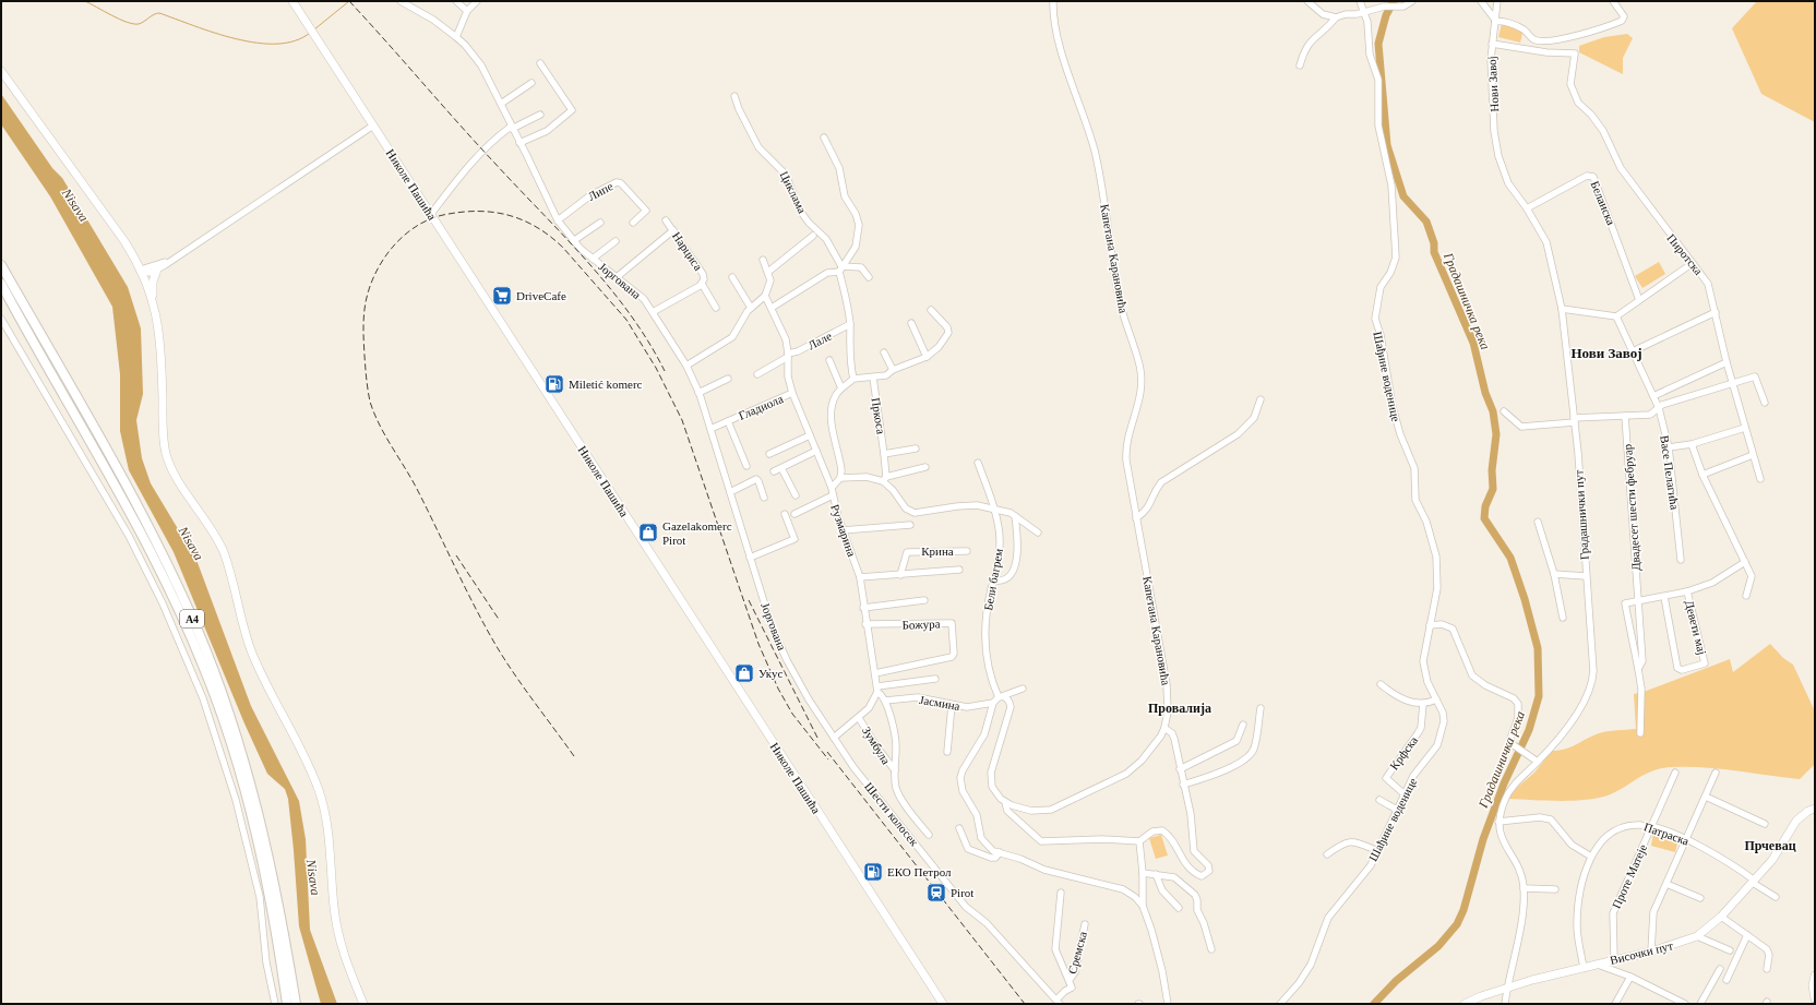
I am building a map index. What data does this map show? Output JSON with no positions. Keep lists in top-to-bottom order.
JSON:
{
  "streets": {
    "highway": ["A4"],
    "main road": ["Николе Пашића", "Височки пут"],
    "street": [
      "Нови Завој",
      "Липе",
      "Циклама",
      "Беланска",
      "Нарциса",
      "Пиротска",
      "Капетана Карановића",
      "Јоргована",
      "Лале",
      "Шађине воденице",
      "Гладиола",
      "Пркоса",
      "Васе Пелагића",
      "Двадесет шести фебруар",
      "Градашнички пут",
      "Рузмарина",
      "Крина",
      "Бели багрем",
      "Божура",
      "Девети мај",
      "Јасмина",
      "Зумбула",
      "Крфска",
      "Шести колосек",
      "Патраска",
      "Проте Матеје",
      "Сремска"
    ]
  },
  "crossings": [
    ["Нови Завој", "Пиротска"],
    ["Нови Завој", "Градашнички пут"],
    ["Липе", "Јоргована"],
    ["Циклама", "Лале"],
    ["Беланска", "Градашнички пут"],
    ["Нарциса", "Јоргована"],
    ["Јоргована", "Гладиола"],
    ["Јоргована", "Шести колосек"],
    ["Лале", "Рузмарина"],
    ["Шађине воденице", "Крфска"],
    ["Гладиола", "Рузмарина"],
    ["Рузмарина", "Крина"],
    ["Рузмарина", "Божура"],
    ["Шести колосек", "Сремска"],
    ["Патраска", "Проте Матеје"],
    ["Патраска", "Височки пут"],
    ["Проте Матеје", "Височки пут"]
  ],
  "districts": ["Нови Завој", "Провалија", "Прчевац"],
  "water": ["Nisava", "Градашничка река"],
  "places": {
    "supermarket": ["DriveCafe"],
    "fuel station": ["Miletić komerc", "ЕКО Петрол"],
    "shop": ["Gazelakomerc Pirot", "Укус"],
    "station": ["Pirot"]
  }
}
